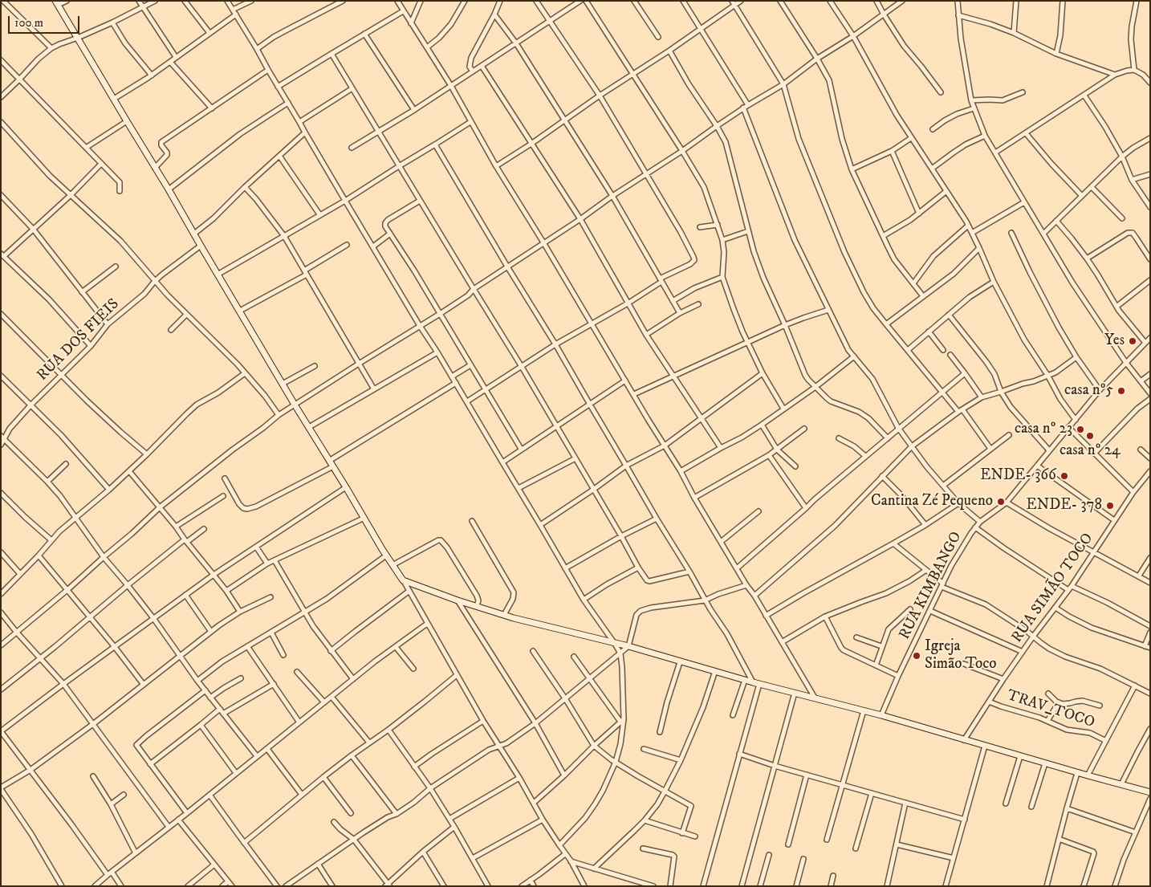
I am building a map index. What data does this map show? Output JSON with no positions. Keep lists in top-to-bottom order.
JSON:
{
  "streets": {
    "street": [
      "RUA DOS FIEIS",
      "RUA KIMBANGO",
      "RUA SIMÃO TOCO",
      "TRAV_TOCO"
    ]
  },
  "crossings": [
    ["RUA SIMÃO TOCO", "TRAV_TOCO"]
  ],
  "places": [
    "Yes",
    "casa nº5",
    "casa nº 23",
    "casa nº 24",
    "ENDE- 366",
    "Cantina Zé Pequeno",
    "ENDE- 378",
    "Igreja Simão Toco"
  ],
  "scale_bar": "100 m"
}
